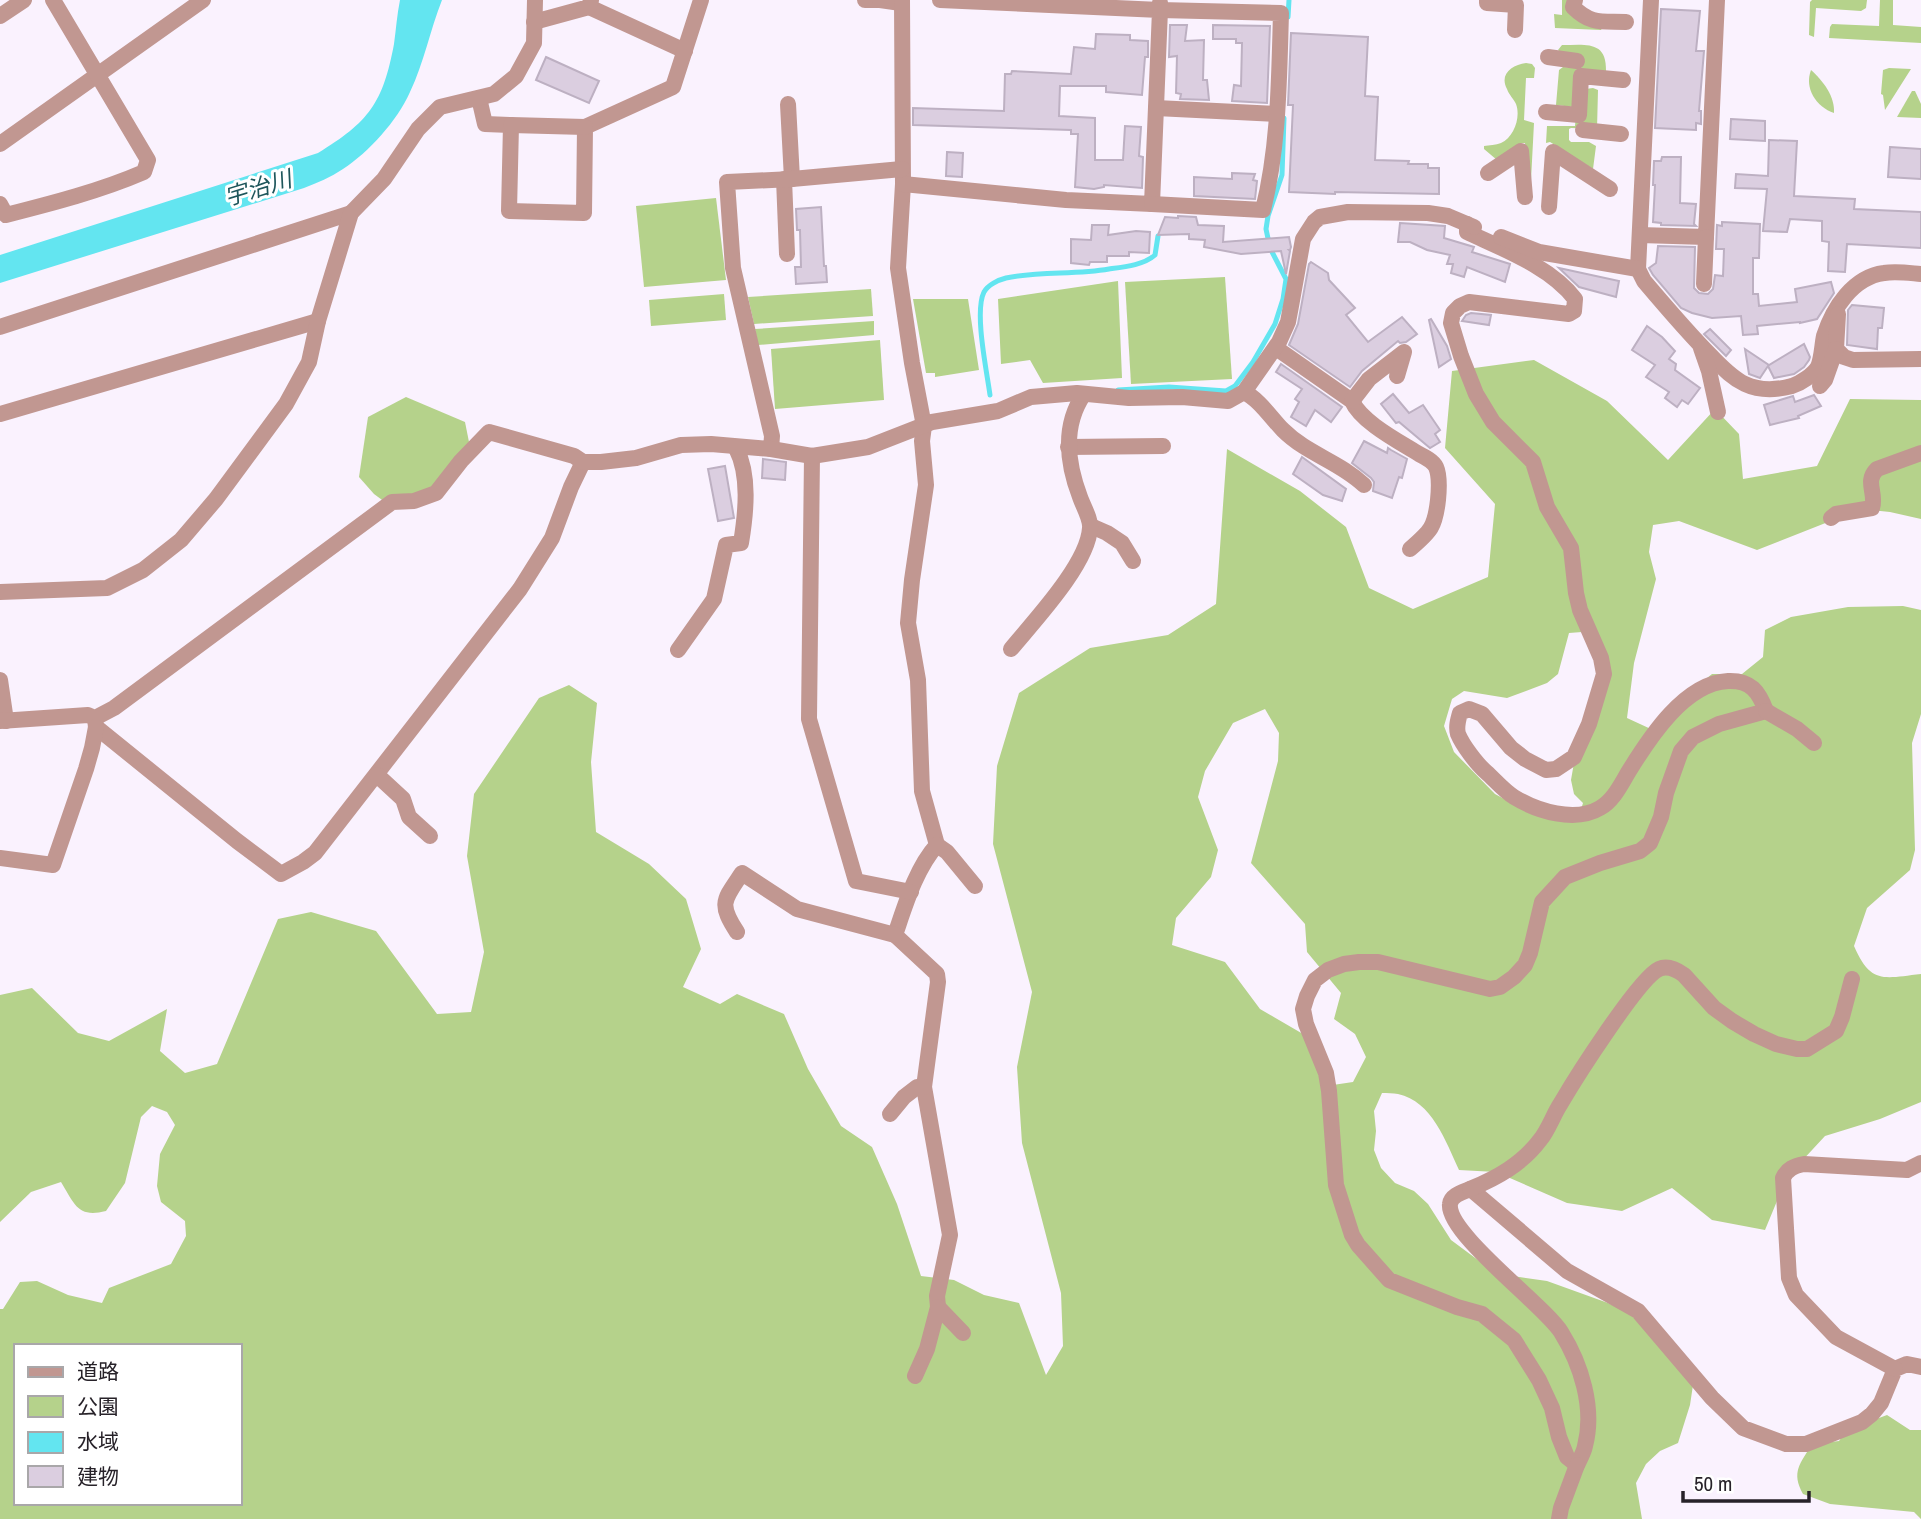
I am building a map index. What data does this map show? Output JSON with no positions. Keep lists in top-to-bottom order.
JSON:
{
  "water": ["宇治川"],
  "legend": [
    "道路",
    "公園",
    "水域",
    "建物"
  ],
  "scale_bar": "50 m"
}
